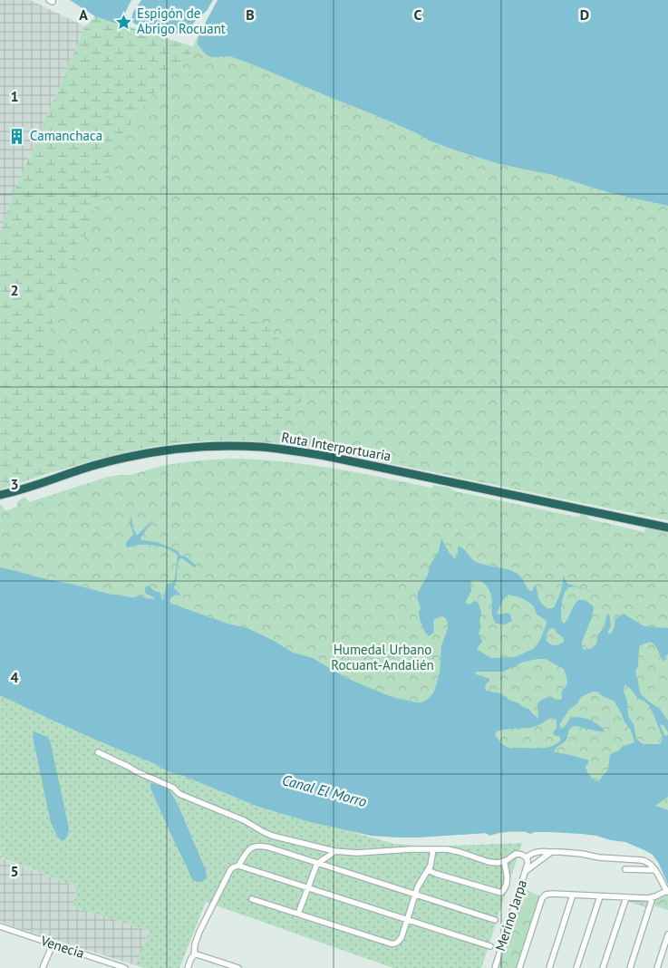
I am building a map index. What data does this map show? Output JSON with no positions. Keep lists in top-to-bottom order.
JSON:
{
  "streets": {
    "highway": ["Ruta Interportuaria"],
    "street": ["Merino Jarpa", "Venecia"]
  },
  "water": ["Canal El Morro"],
  "parks": ["Humedal Urbano Rocuant-Andalién"],
  "places": {
    "place": ["Espigón de Abrigo Rocuant"],
    "building": ["Camanchaca"]
  },
  "grid": {
    "columns": [
      "A",
      "B",
      "C",
      "D"
    ],
    "rows": [
      "1",
      "2",
      "3",
      "4",
      "5"
    ]
  }
}
